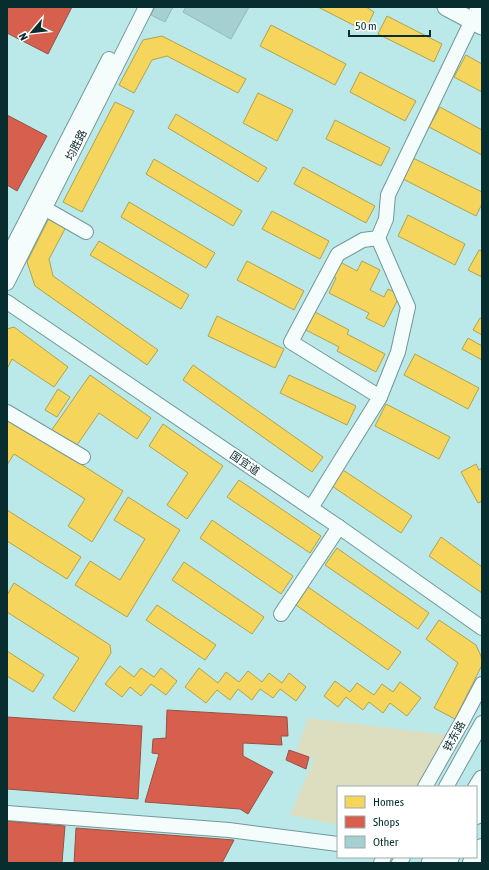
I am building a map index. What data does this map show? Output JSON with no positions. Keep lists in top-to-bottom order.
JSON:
{
  "streets": {
    "street": ["均胜路", "国宜道", "铁东路"]
  },
  "legend": ["Homes", "Shops", "Other"],
  "scale_bar": "50 m",
  "north": "bottom left"
}
